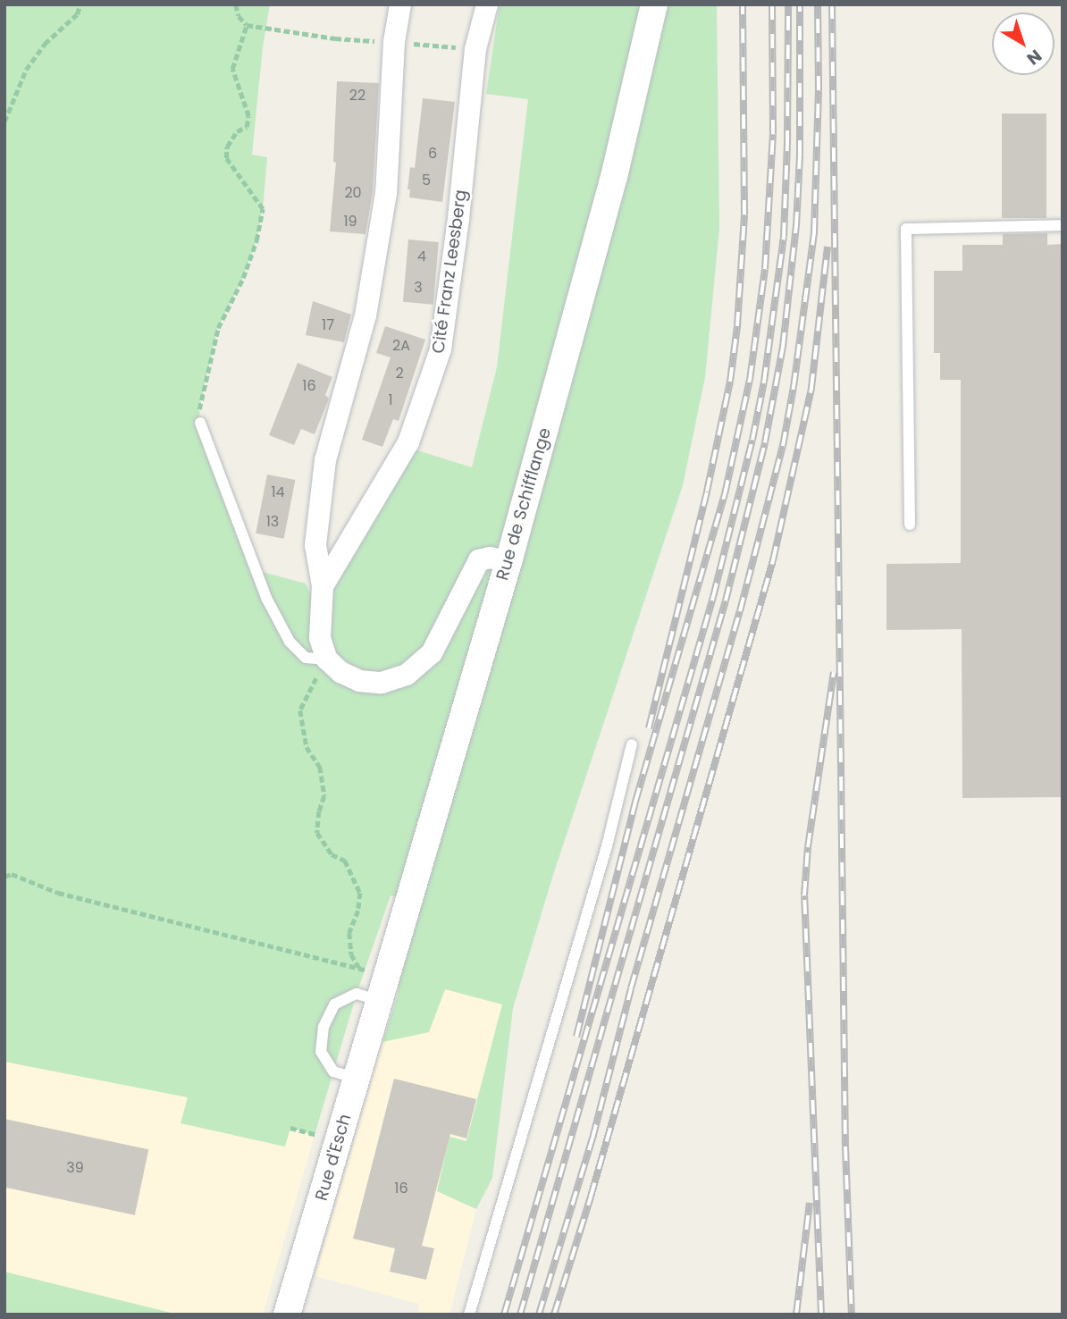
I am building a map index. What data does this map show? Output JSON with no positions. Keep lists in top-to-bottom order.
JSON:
{
  "streets": {
    "street": ["Cité Franz Leesberg", "Rue de Schifflange", "Rue d'Esch"]
  },
  "crossings": [
    ["Rue de Schifflange", "Rue d'Esch"]
  ],
  "house_numbers": [
    "22",
    "6",
    "5",
    "20",
    "19",
    "4",
    "3",
    "17",
    "2A",
    "2",
    "16",
    "1",
    "14",
    "13",
    "39",
    "16"
  ],
  "north": "bottom right"
}
